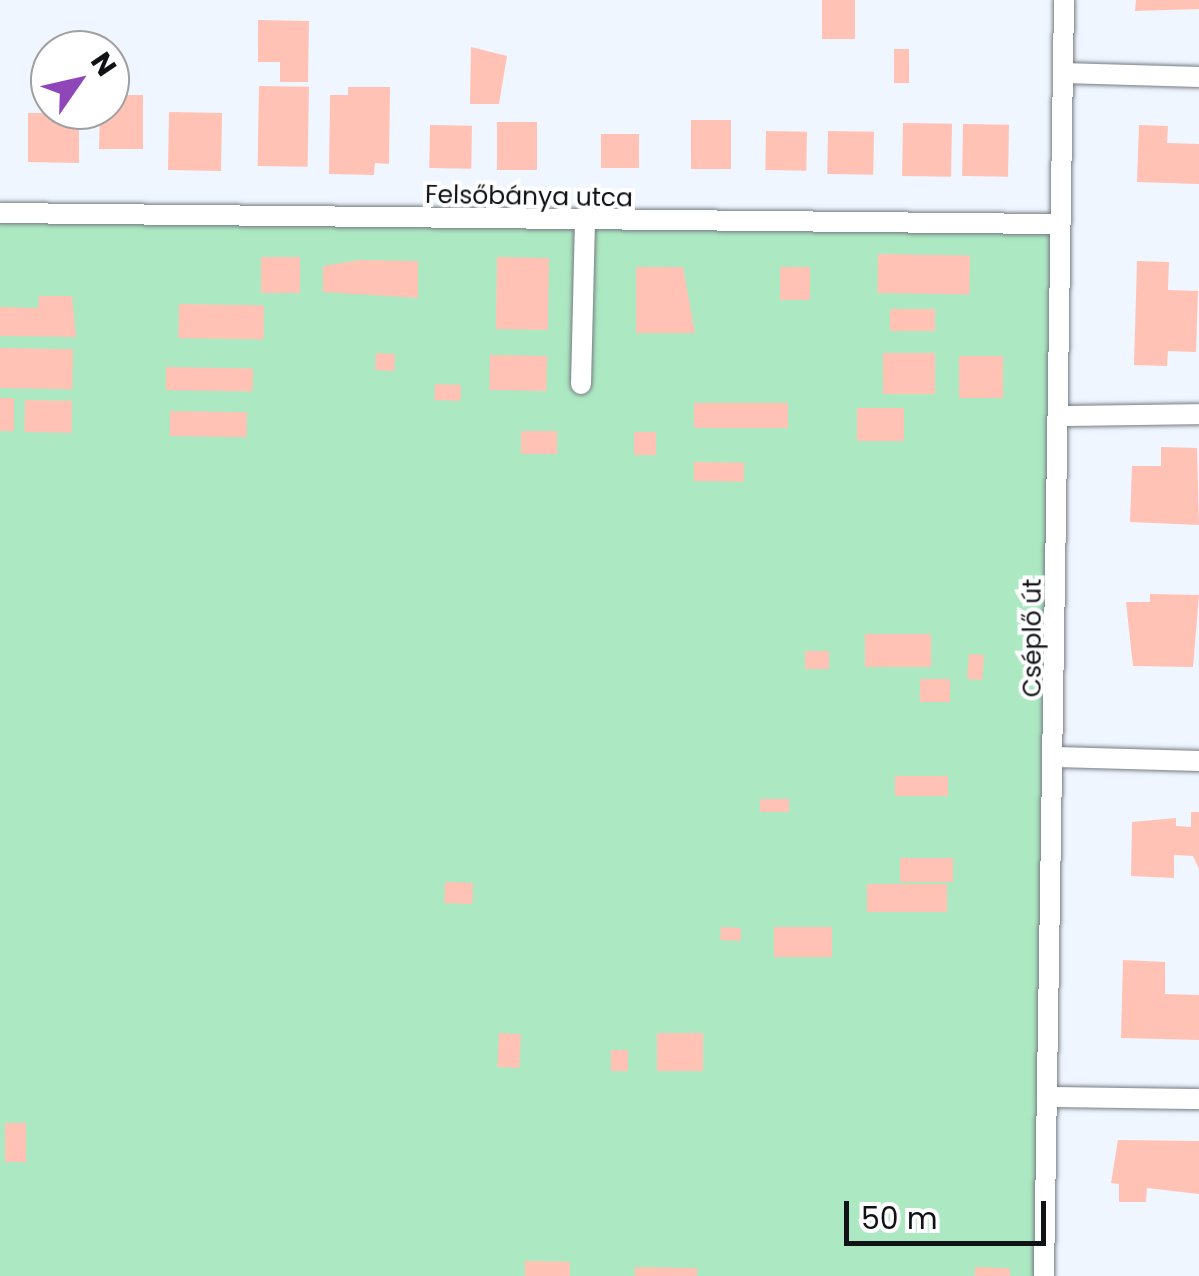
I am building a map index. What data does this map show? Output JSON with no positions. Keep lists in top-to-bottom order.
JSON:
{
  "streets": {
    "street": ["Felsőbánya utca", "Cséplő út"]
  },
  "crossings": [
    ["Felsőbánya utca", "Cséplő út"]
  ],
  "scale_bar": "50 m",
  "north": "top right"
}
